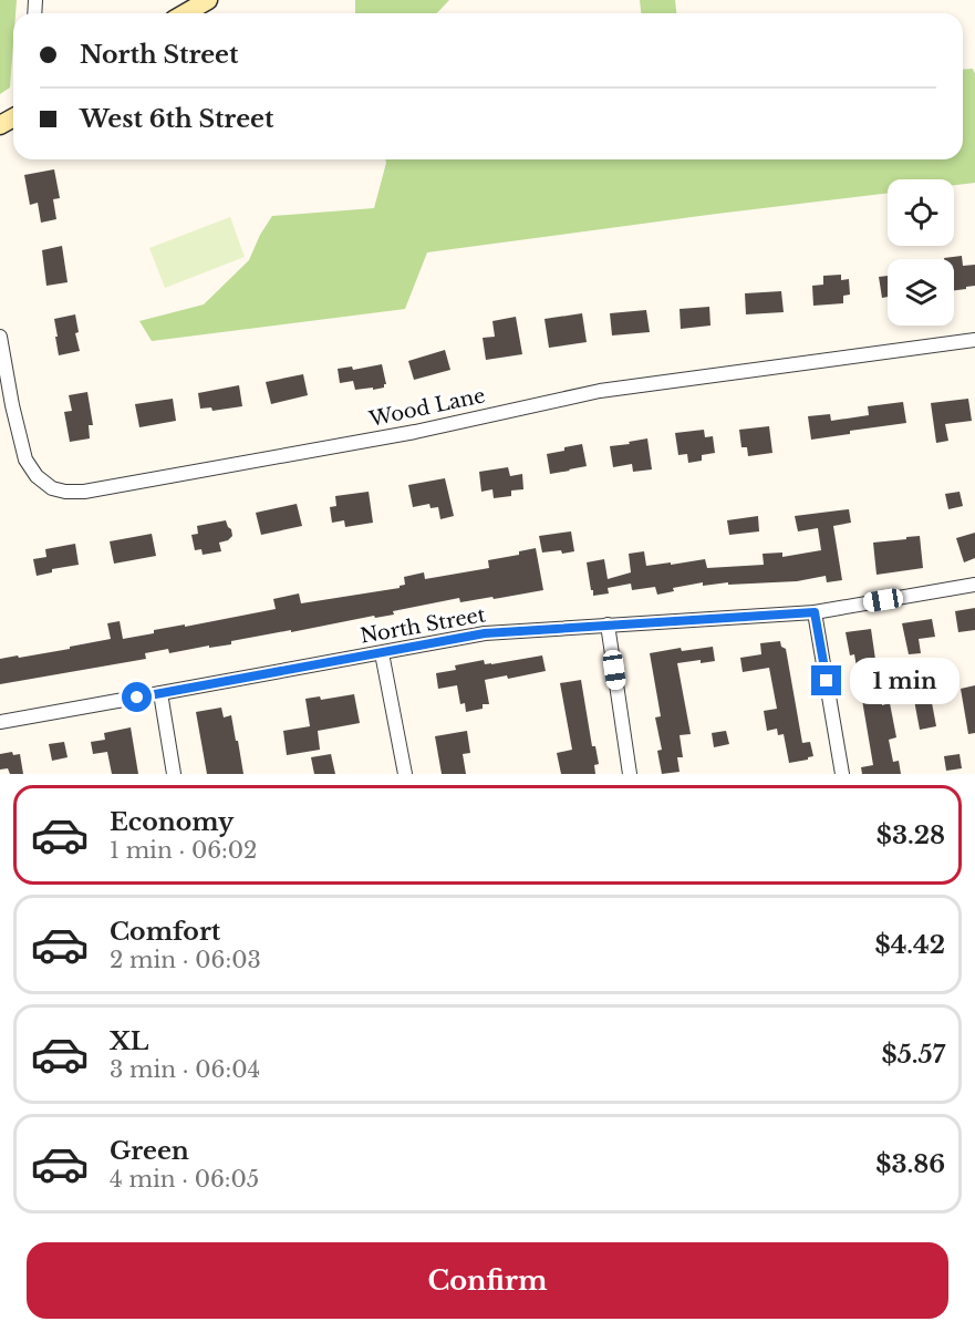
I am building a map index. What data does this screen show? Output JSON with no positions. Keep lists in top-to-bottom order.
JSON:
{
  "streets": {
    "street": ["Wood Lane", "North Street"]
  },
  "page": {
    "banner": ["North Street", "West 6th Street"],
    "bubble": "1 min",
    "list": [
      {
        "name": "Economy",
        "note": "1 min · 06:02",
        "value": "$3.28"
      },
      {
        "name": "Comfort",
        "note": "2 min · 06:03",
        "value": "$4.42"
      },
      {
        "name": "XL",
        "note": "3 min · 06:04",
        "value": "$5.57"
      },
      {
        "name": "Green",
        "note": "4 min · 06:05",
        "value": "$3.86"
      }
    ],
    "buttons": "Confirm"
  }
}
